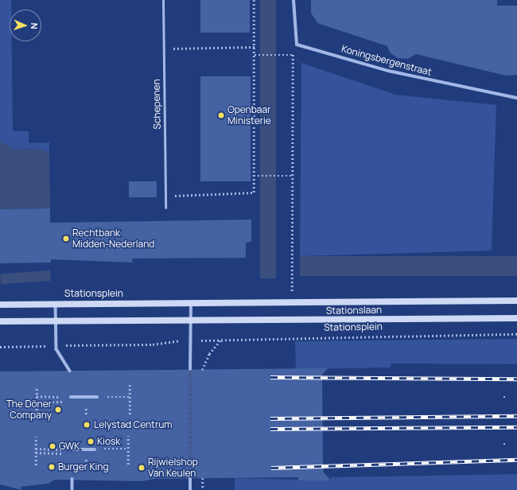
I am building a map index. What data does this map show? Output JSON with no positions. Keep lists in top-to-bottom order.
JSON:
{
  "streets": {
    "main road": ["Stationsplein", "Stationslaan"],
    "street": ["Koningsbergenstraat"],
    "lane": ["Schepenen"]
  },
  "crossings": [
    ["Stationsplein", "Stationslaan"]
  ],
  "places": [
    "Openbaar Ministerie",
    "Rechtbank Midden-Nederland",
    "The Döner Company",
    "Lelystad Centrum",
    "Kiosk",
    "GWK",
    "Burger King",
    "Rijwielshop Van Keulen"
  ],
  "north": "right"
}
